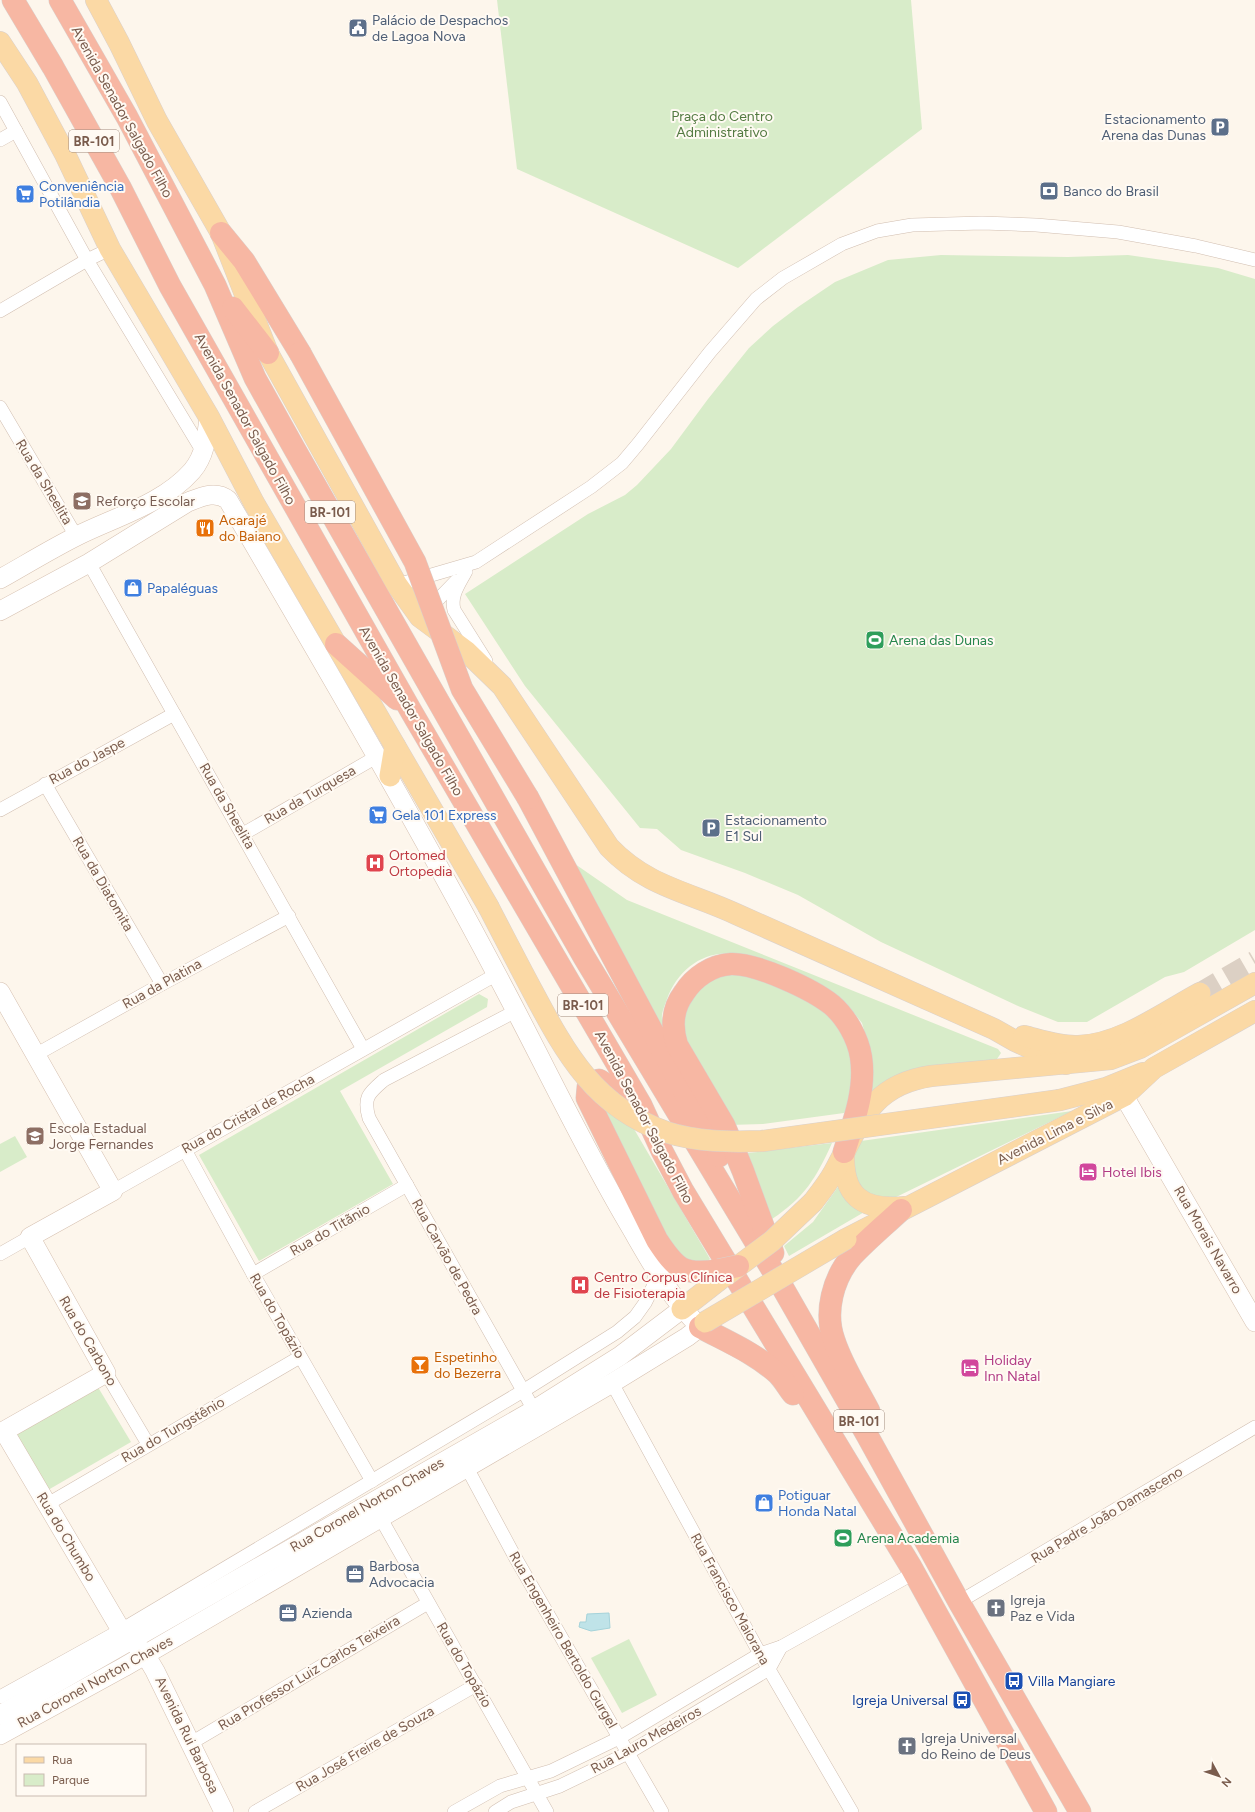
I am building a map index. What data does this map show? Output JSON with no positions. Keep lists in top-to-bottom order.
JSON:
{
  "streets": {
    "highway": ["Avenida Senador Salgado Filho", "BR-101"],
    "main road": [
      "Rua do Cristal de Rocha",
      "Avenida Lima e Silva",
      "Rua Morais Navarro",
      "Rua do Carbono",
      "Rua Coronel Norton Chaves",
      "Rua do Chumbo",
      "Avenida Rui Barbosa"
    ],
    "street": [
      "Rua da Sheelita",
      "Rua do Jaspe",
      "Rua da Turquesa",
      "Rua da Diatomita",
      "Rua da Platina",
      "Rua do Titãnio",
      "Rua Carvão de Pedra",
      "Rua do Topázio",
      "Rua do Tungstênio",
      "Rua Padre João Damasceno",
      "Rua Francisco Maiorana",
      "Rua Engenheiro Bertoldo Gurgel",
      "Rua Professor Luiz Carlos Teixeira",
      "Rua Lauro Medeiros",
      "Rua José Freire de Souza"
    ]
  },
  "crossings": [
    ["Avenida Senador Salgado Filho", "Rua Padre João Damasceno"],
    ["Avenida Senador Salgado Filho", "Rua Lauro Medeiros"],
    ["Rua da Sheelita", "Rua do Jaspe"],
    ["Rua da Sheelita", "Rua da Turquesa"],
    ["Rua da Sheelita", "Rua da Platina"],
    ["Rua da Sheelita", "Rua do Cristal de Rocha"],
    ["Rua do Jaspe", "Rua da Diatomita"],
    ["Rua da Diatomita", "Rua da Platina"],
    ["Rua do Cristal de Rocha", "Rua do Topázio"],
    ["Rua do Cristal de Rocha", "Rua do Carbono"],
    ["Avenida Lima e Silva", "Rua Morais Navarro"],
    ["Avenida Lima e Silva", "Rua Coronel Norton Chaves"],
    ["Rua do Titãnio", "Rua Carvão de Pedra"],
    ["Rua do Titãnio", "Rua do Topázio"],
    ["Rua Carvão de Pedra", "Rua Coronel Norton Chaves"],
    ["Rua do Topázio", "Rua do Tungstênio"],
    ["Rua do Topázio", "Rua Coronel Norton Chaves"],
    ["Rua do Topázio", "Rua Professor Luiz Carlos Teixeira"],
    ["Rua do Topázio", "Rua Lauro Medeiros"],
    ["Rua do Topázio", "Rua José Freire de Souza"],
    ["Rua do Carbono", "Rua do Tungstênio"],
    ["Rua do Tungstênio", "Rua do Chumbo"],
    ["Rua Coronel Norton Chaves", "Rua do Chumbo"],
    ["Rua Coronel Norton Chaves", "Rua Francisco Maiorana"],
    ["Rua Coronel Norton Chaves", "Rua Engenheiro Bertoldo Gurgel"],
    ["Rua Coronel Norton Chaves", "Avenida Rui Barbosa"],
    ["Rua do Chumbo", "Avenida Rui Barbosa"],
    ["Rua Francisco Maiorana", "Rua Lauro Medeiros"],
    ["Rua Engenheiro Bertoldo Gurgel", "Rua Lauro Medeiros"],
    ["Rua Professor Luiz Carlos Teixeira", "Avenida Rui Barbosa"]
  ],
  "parks": ["Praça do Centro Administrativo"],
  "places": {
    "public building": ["Palácio de Despachos de Lagoa Nova"],
    "parking": ["Estacionamento Arena das Dunas", "Estacionamento E1 Sul"],
    "bank": ["Banco do Brasil"],
    "supermarket": ["Conveniência Potilândia", "Gela 101 Express"],
    "school or university": ["Reforço Escolar", "Escola Estadual Jorge Fernandes"],
    "restaurant": ["Acarajé do Baiano"],
    "shop": ["Papaléguas", "Potiguar Honda Natal"],
    "sports": ["Arena das Dunas", "Arena Academia"],
    "hospital": ["Ortomed Ortopedia", "Centro Corpus Clínica de Fisioterapia"],
    "hotel": ["Hotel Ibis", "Holiday Inn Natal"],
    "bar": ["Espetinho do Bezerra"],
    "office": ["Barbosa Advocacia", "Azienda"],
    "church": ["Igreja Paz e Vida", "Igreja Universal do Reino de Deus"],
    "bus stop": ["Villa Mangiare", "Igreja Universal"]
  },
  "legend": ["Rua", "Parque"],
  "north": "bottom right"
}
